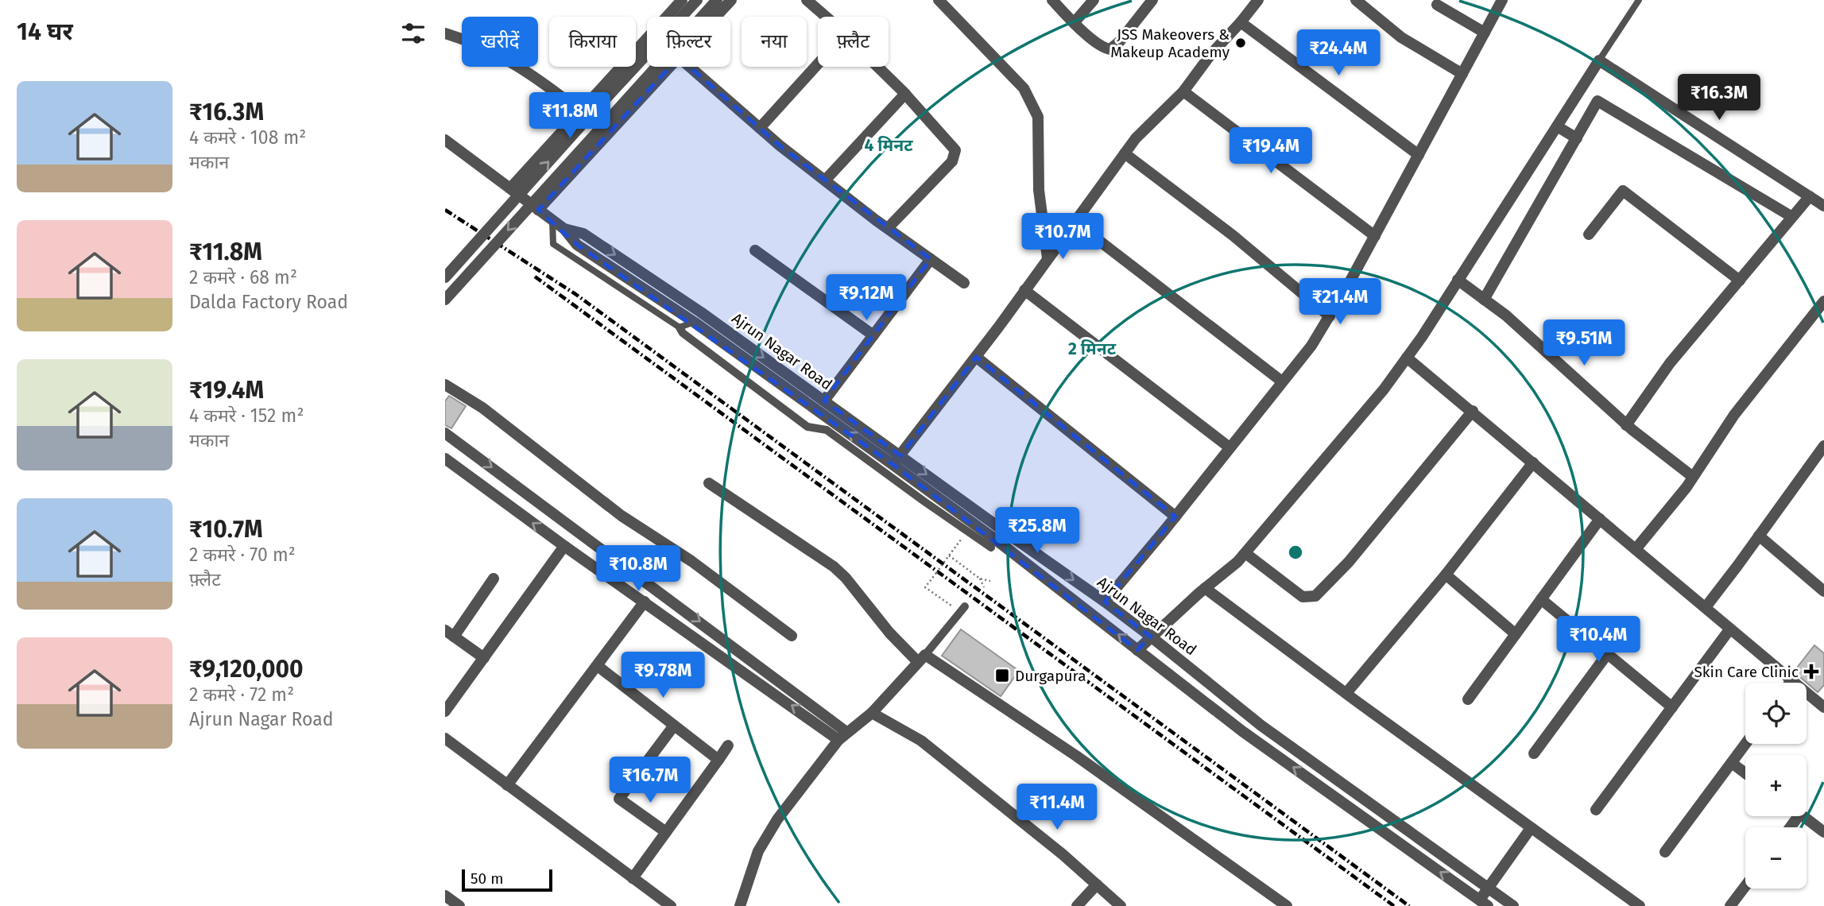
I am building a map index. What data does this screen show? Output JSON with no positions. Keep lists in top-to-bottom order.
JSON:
{
  "streets": {
    "street": ["Ajrun Nagar Road"]
  },
  "places": {
    "other": ["JSS Makeovers & Makeup Academy"],
    "health": ["Skin Care Clinic"],
    "transit": ["Durgapura"]
  },
  "scale_bar": "50 m",
  "page": {
    "heading": "14 घर",
    "chip": [
      "खरीदें",
      "किराया",
      "फ़िल्टर",
      "नया",
      "फ़्लैट"
    ],
    "price": [
      "₹24.4M",
      "₹16.3M",
      "₹11.8M",
      "₹19.4M",
      "₹10.7M",
      "₹9.12M",
      "₹21.4M",
      "₹9.51M",
      "₹25.8M",
      "₹10.8M",
      "₹10.4M",
      "₹9.78M",
      "₹16.7M",
      "₹11.4M"
    ],
    "list": [
      {
        "name": "₹16.3M",
        "note": "4 कमरे · 108 m² · मकान"
      },
      {
        "name": "₹11.8M",
        "note": "2 कमरे · 68 m² · Dalda Factory Road"
      },
      {
        "name": "₹19.4M",
        "note": "4 कमरे · 152 m² · मकान"
      },
      {
        "name": "₹10.7M",
        "note": "2 कमरे · 70 m² · फ़्लैट"
      },
      {
        "name": "₹9,120,000",
        "note": "2 कमरे · 72 m² · Ajrun Nagar Road"
      }
    ],
    "map_buttons": ["+", "−"],
    "scale": "50 m"
  },
  "rings": ["4 मिनट", "2 मिनट"]
}
